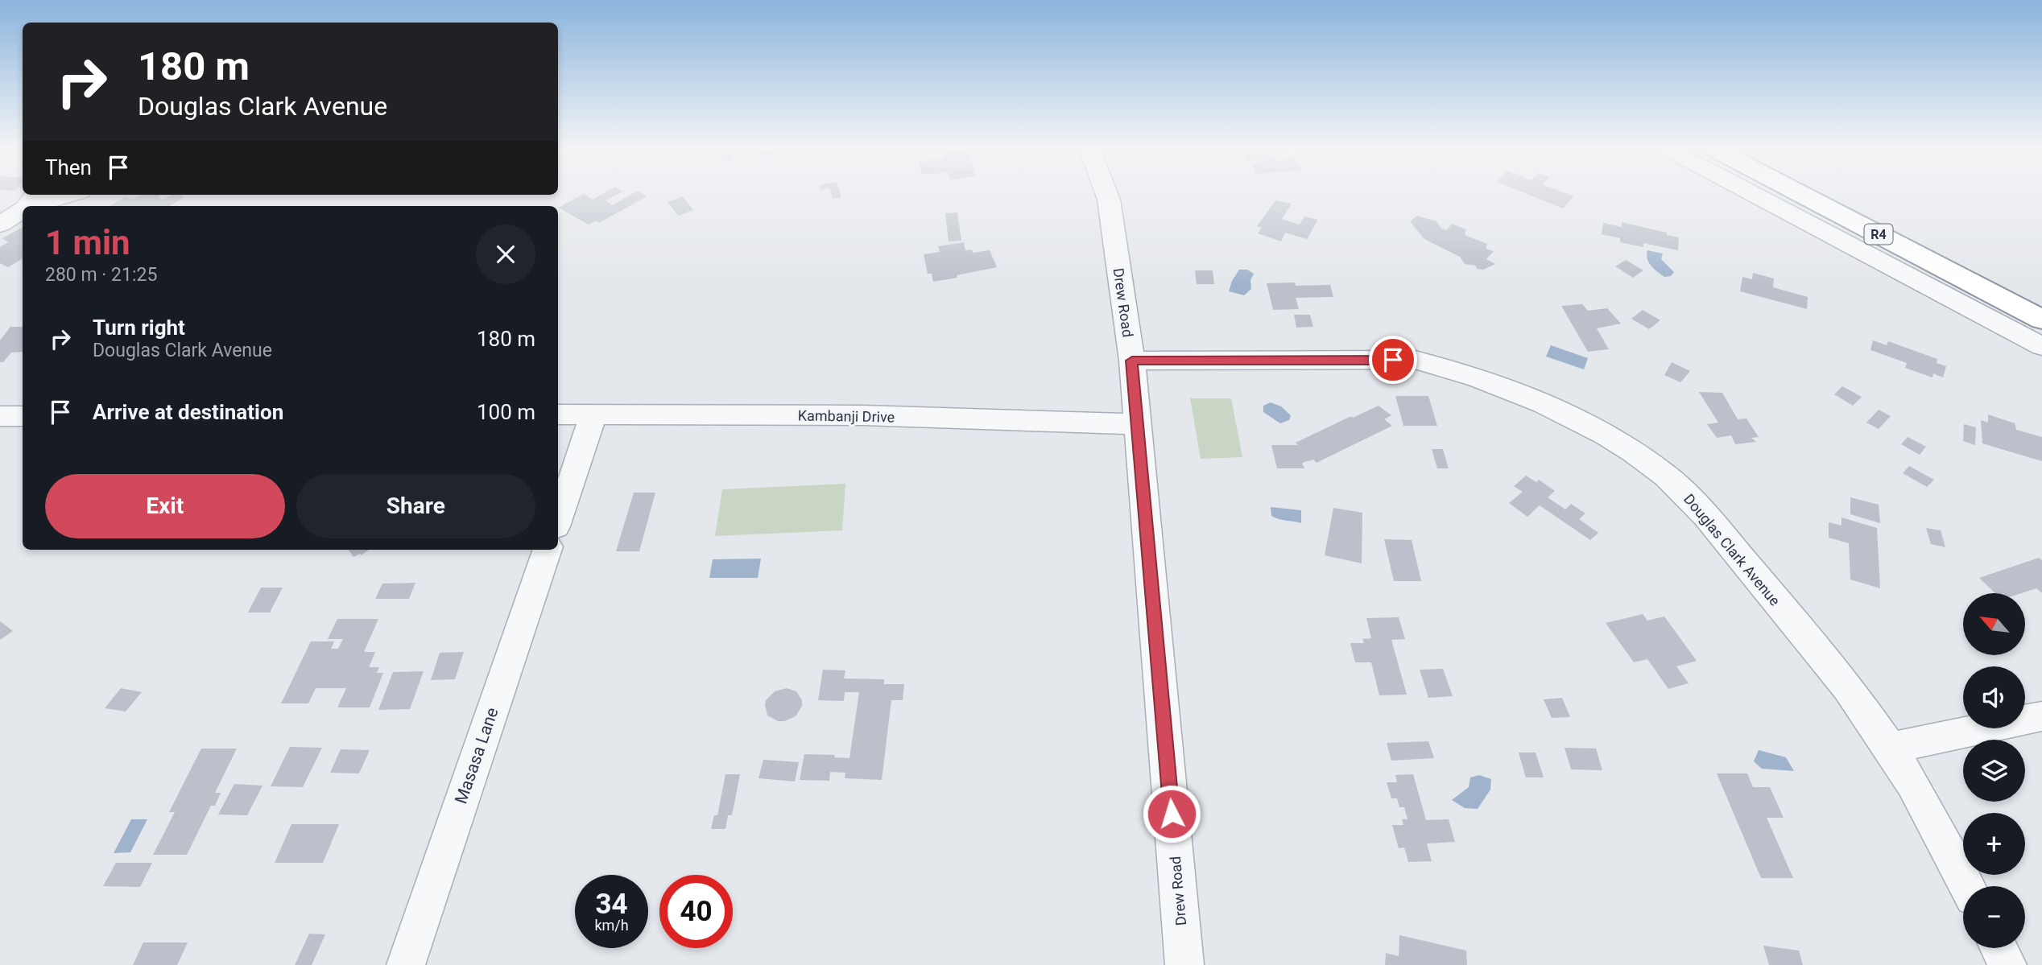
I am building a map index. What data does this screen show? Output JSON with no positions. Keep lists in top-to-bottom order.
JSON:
{
  "streets": {
    "highway": ["R4"],
    "street": [
      "Drew Road",
      "Kambanji Drive",
      "Douglas Clark Avenue",
      "Masasa Lane"
    ]
  },
  "crossings": [
    ["Drew Road", "Kambanji Drive"],
    ["Drew Road", "Douglas Clark Avenue"]
  ],
  "north": "top left",
  "page": {
    "turn": ["180 m", "Douglas Clark Avenue"],
    "then": "Then",
    "heading": ["1 min", "280 m · 21:25"],
    "list": [
      {
        "name": "Turn right",
        "note": "Douglas Clark Avenue",
        "value": "180 m"
      },
      {
        "name": "Arrive at destination",
        "value": "100 m"
      }
    ],
    "buttons": ["Exit", "Share"],
    "map_buttons": ["+", "−"],
    "speed": "34 km/h",
    "limit": "40"
  }
}
